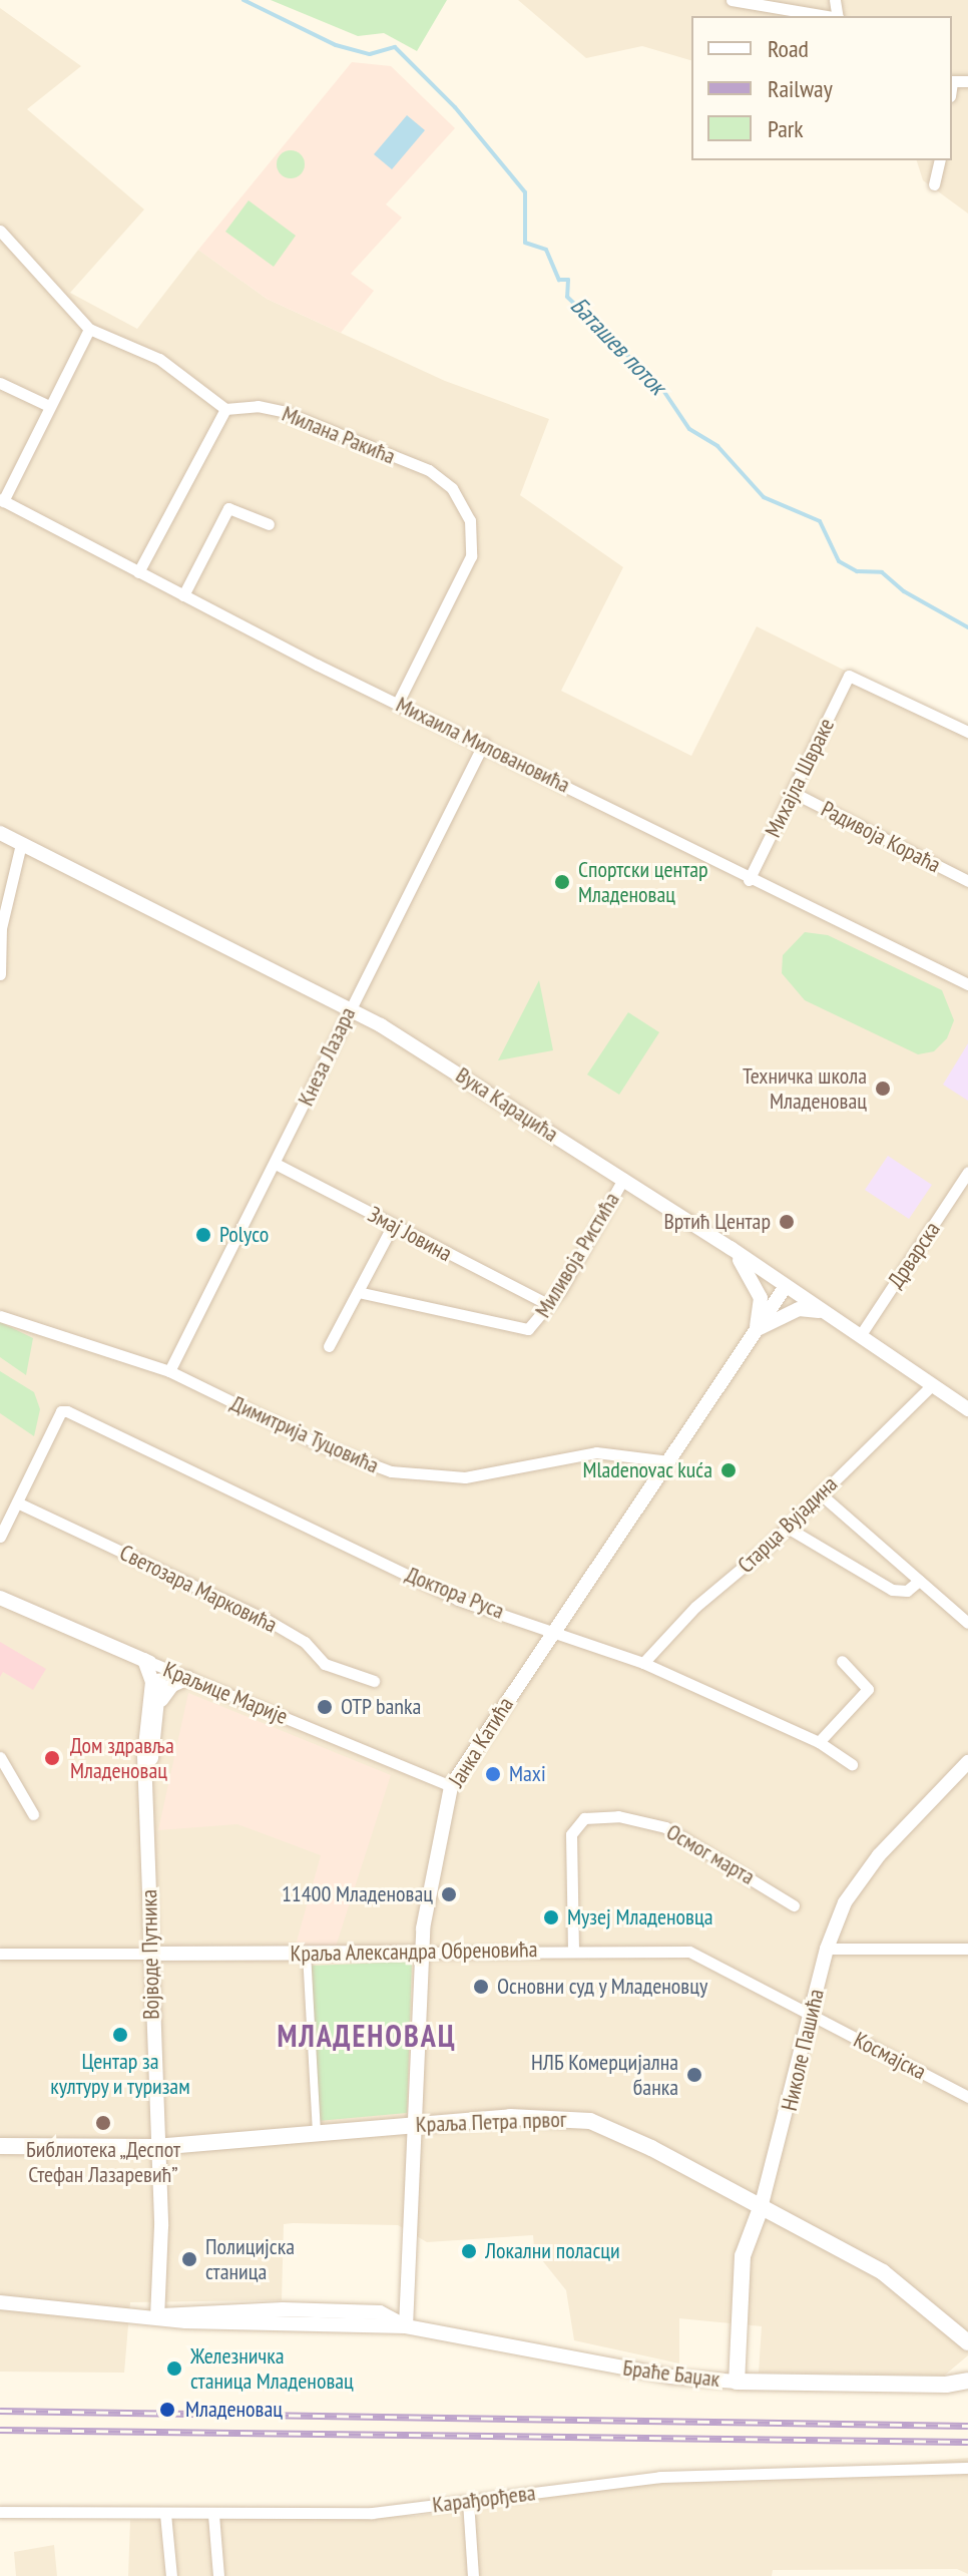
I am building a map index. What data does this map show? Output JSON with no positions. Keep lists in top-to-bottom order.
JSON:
{
  "streets": {
    "main road": ["Николе Пашића", "Краља Петра првог", "Браће Баџак"],
    "street": [
      "Милана Ракића",
      "Михаила Миловановића",
      "Михајла Швраке",
      "Радивоја Кораћа",
      "Кнеза Лазара",
      "Вука Караџића",
      "Змај Јовина",
      "Миливоја Ристића",
      "Дрварска",
      "Димитрија Туцовића",
      "Старца Вујадина",
      "Светозара Марковића",
      "Доктора Руса",
      "Краљице Марије",
      "Јанка Катића",
      "Осмог марта",
      "Краља Александра Обреновића",
      "Војводе Путника",
      "Космајска",
      "Карађорђева"
    ]
  },
  "crossings": [
    ["Милана Ракића", "Михаила Миловановића"],
    ["Михаила Миловановића", "Михајла Швраке"],
    ["Михаила Миловановића", "Кнеза Лазара"],
    ["Михајла Швраке", "Радивоја Кораћа"],
    ["Кнеза Лазара", "Вука Караџића"],
    ["Кнеза Лазара", "Змај Јовина"],
    ["Кнеза Лазара", "Димитрија Туцовића"],
    ["Вука Караџића", "Миливоја Ристића"],
    ["Вука Караџића", "Дрварска"],
    ["Вука Караџића", "Старца Вујадина"],
    ["Вука Караџића", "Јанка Катића"],
    ["Змај Јовина", "Миливоја Ристића"],
    ["Димитрија Туцовића", "Јанка Катића"],
    ["Старца Вујадина", "Доктора Руса"],
    ["Светозара Марковића", "Доктора Руса"],
    ["Доктора Руса", "Јанка Катића"],
    ["Краљице Марије", "Јанка Катића"],
    ["Краљице Марије", "Војводе Путника"],
    ["Јанка Катића", "Краља Александра Обреновића"],
    ["Јанка Катића", "Краља Петра првог"],
    ["Јанка Катића", "Браће Баџак"],
    ["Осмог марта", "Краља Александра Обреновића"],
    ["Краља Александра Обреновића", "Војводе Путника"],
    ["Краља Александра Обреновића", "Николе Пашића"],
    ["Краља Александра Обреновића", "Космајска"],
    ["Војводе Путника", "Краља Петра првог"],
    ["Војводе Путника", "Браће Баџак"],
    ["Николе Пашића", "Космајска"],
    ["Николе Пашића", "Краља Петра првог"],
    ["Николе Пашића", "Браће Баџак"]
  ],
  "districts": ["МЛАДЕНОВАЦ"],
  "water": ["Баташев поток"],
  "places": [
    "Спортски центар Младеновац",
    "Техничка школа Младеновац",
    "Вртић Центар",
    "Polyco",
    "Mladenovac kuća",
    "OTP banka",
    "Дом здравља Младеновац",
    "Maxi",
    "11400 Младеновац",
    "Музеј Младеновца",
    "Основни суд у Младеновцу",
    "Центар за културу и туризам",
    "НЛБ Комерцијална банка",
    "Библиотека „Деспот Стефан Лазаревић”",
    "Локални поласци",
    "Полицијска станица",
    "Железничка станица Младеновац",
    "Младеновац"
  ],
  "legend": ["Road", "Railway", "Park"]
}
